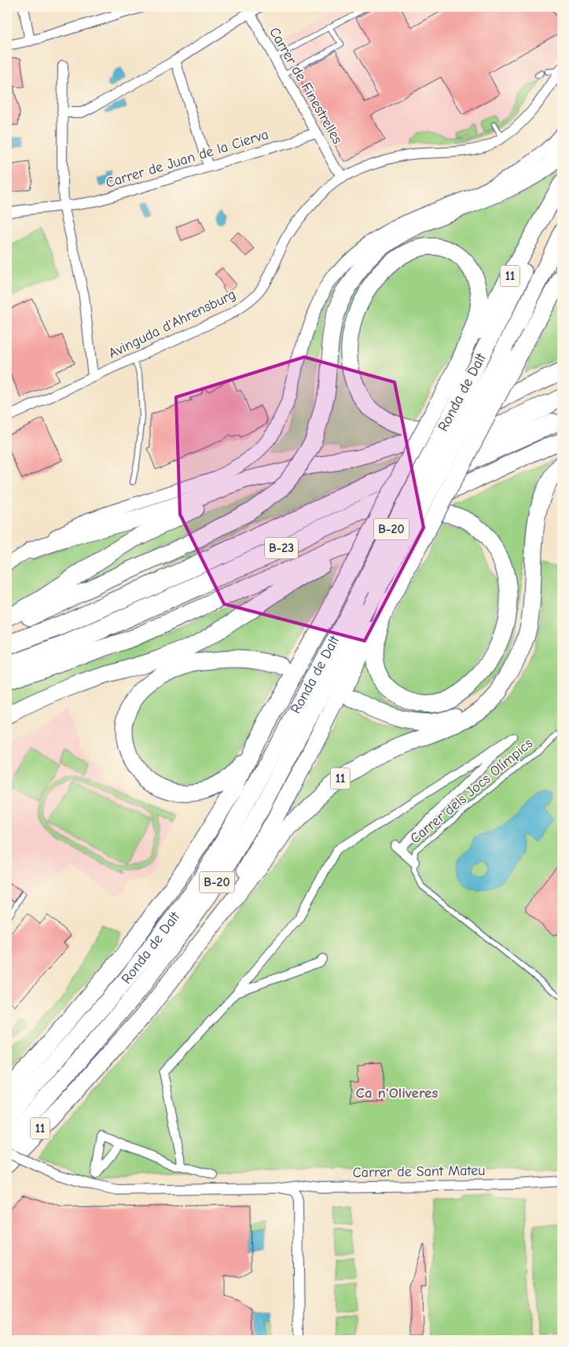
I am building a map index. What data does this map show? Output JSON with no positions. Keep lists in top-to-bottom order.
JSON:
{
  "streets": {
    "highway": [
      "11",
      "Ronda de Dalt",
      "B-20",
      "B-23"
    ],
    "street": [
      "Carrer de Finestrelles",
      "Carrer de Juan de la Cierva",
      "Avinguda d'Ahrensburg",
      "Carrer de Sant Mateu"
    ],
    "lane": ["Carrer dels Jocs Olímpics"]
  },
  "crossings": [
    ["Carrer de Finestrelles", "Carrer de Juan de la Cierva"],
    ["Carrer de Finestrelles", "Avinguda d'Ahrensburg"]
  ],
  "districts": ["Ca n'Oliveres"]
}
